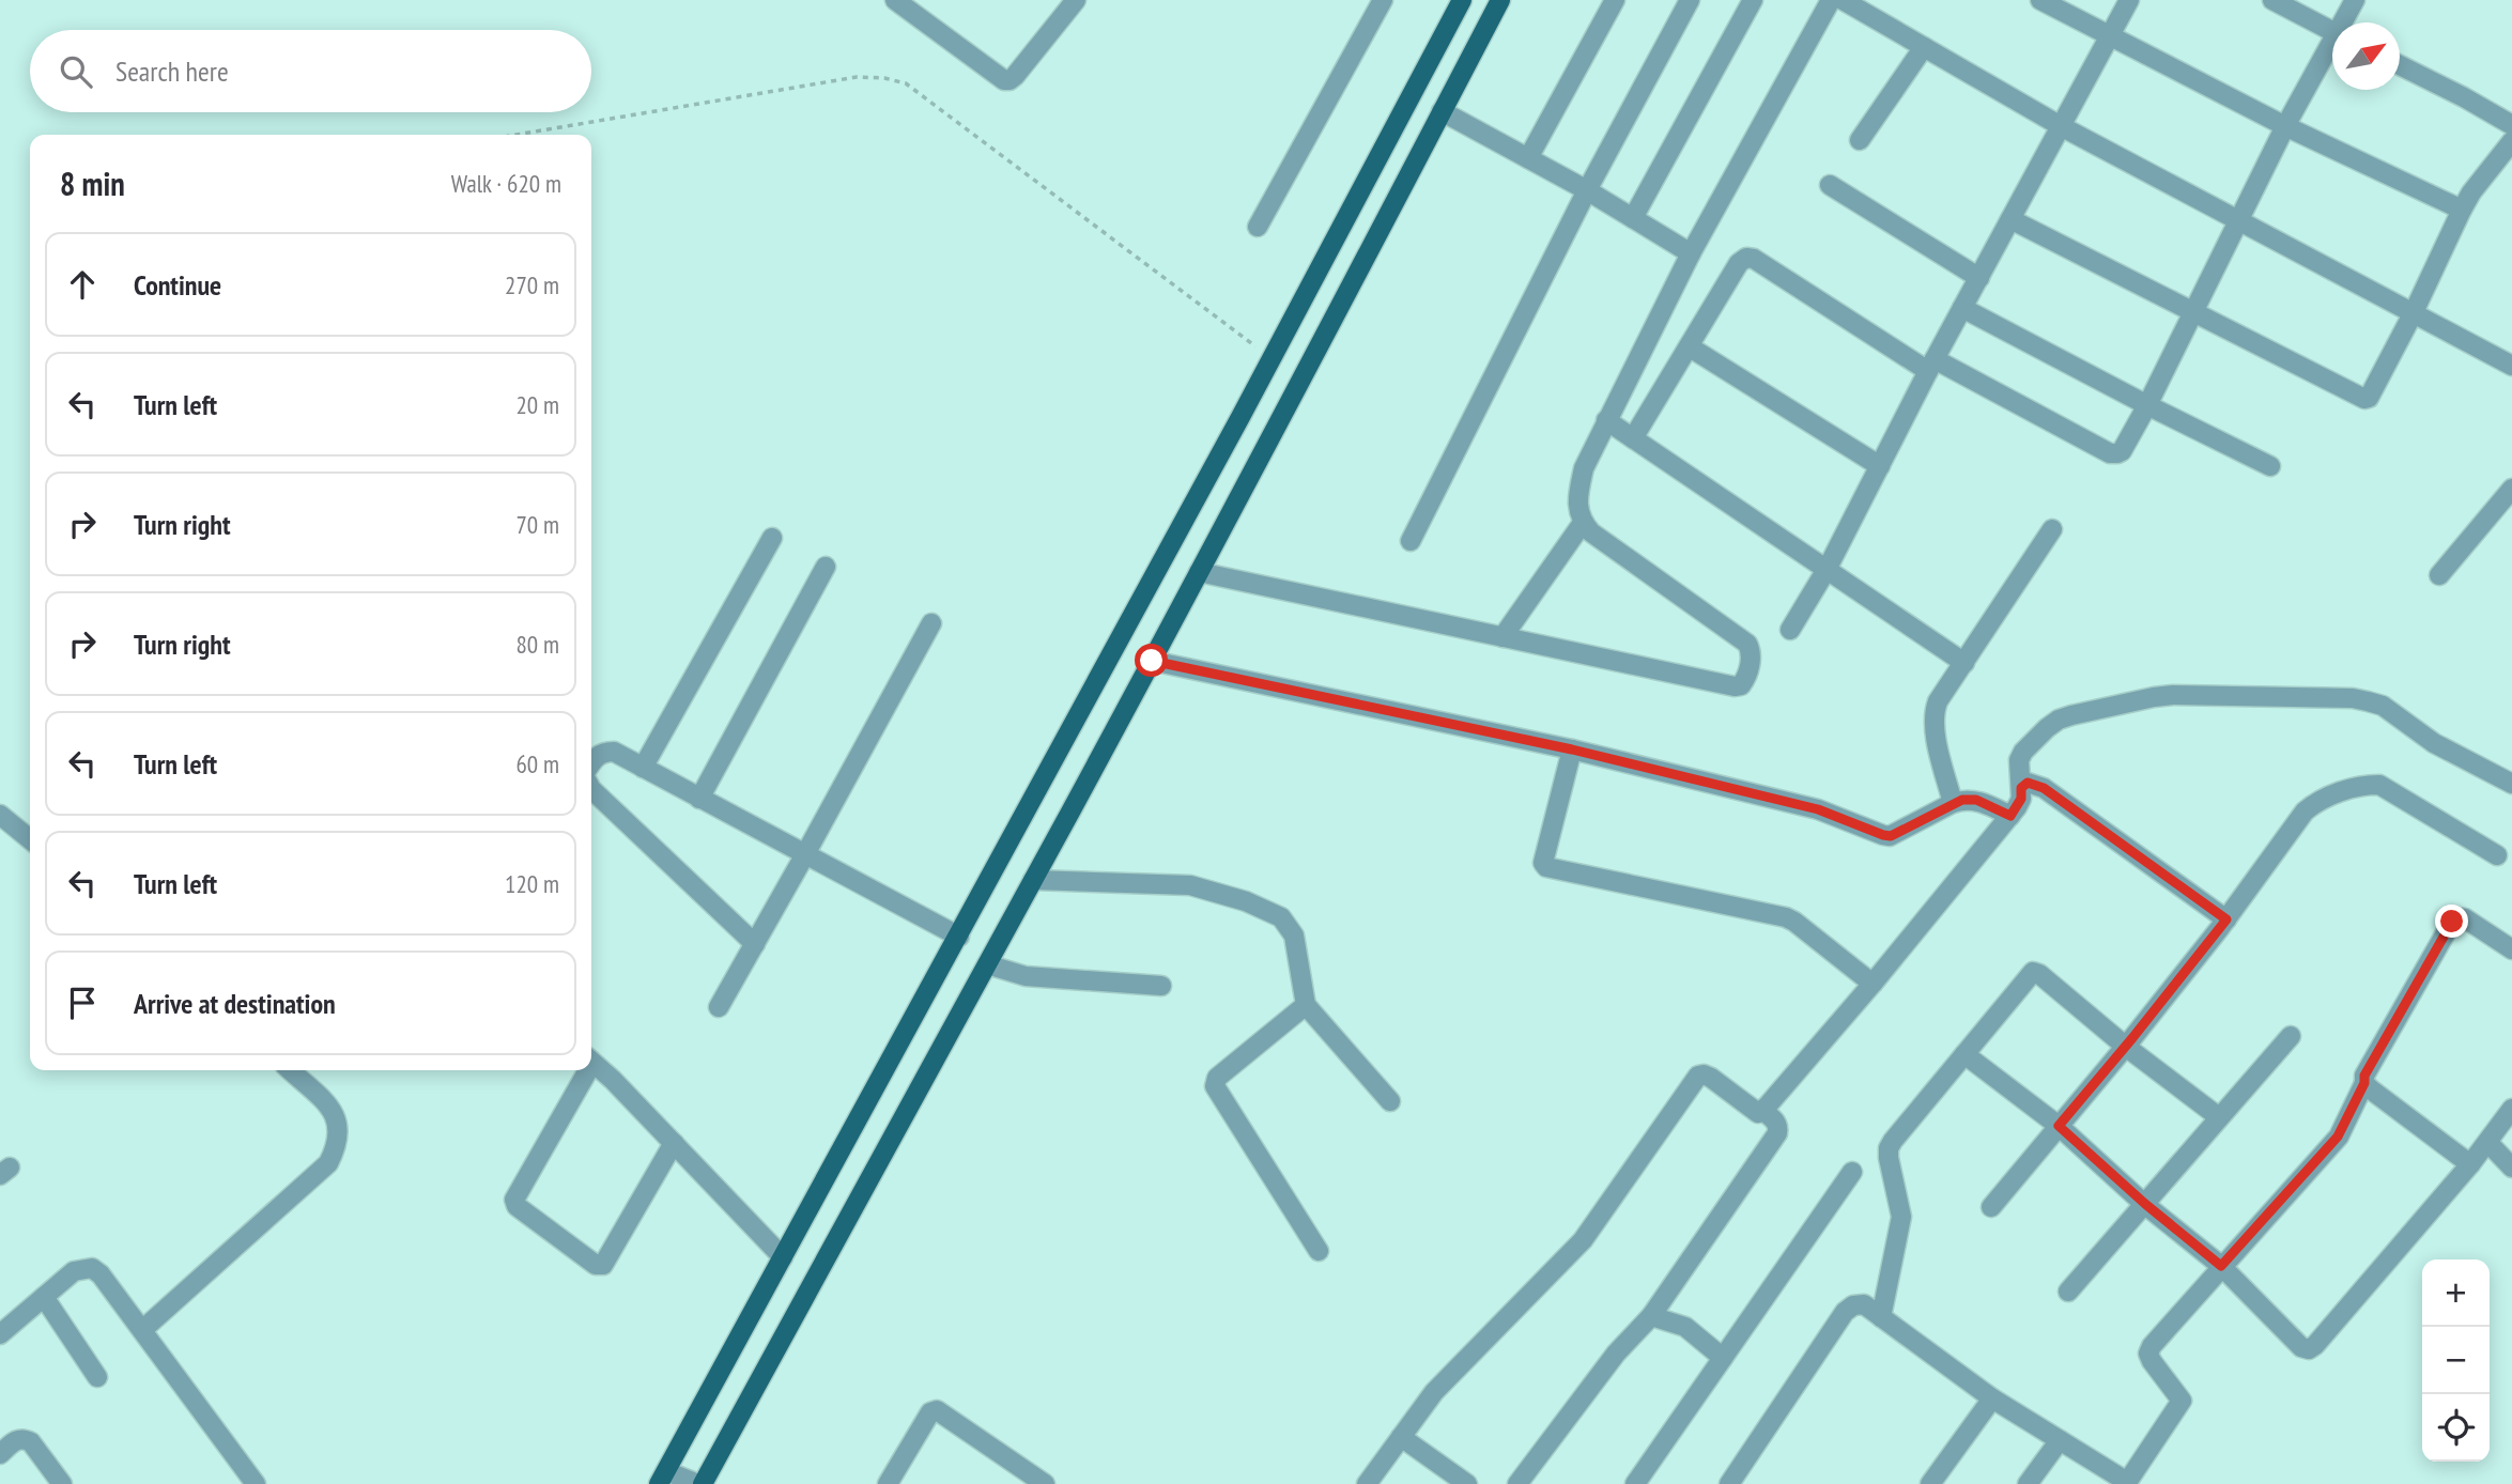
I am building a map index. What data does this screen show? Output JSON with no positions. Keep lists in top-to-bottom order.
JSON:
{
  "north": "top right",
  "page": {
    "search": "Search here",
    "heading": ["8 min", "Walk · 620 m"],
    "list": [
      ["Continue", "270 m"],
      ["Turn left", "20 m"],
      ["Turn right", "70 m"],
      ["Turn right", "80 m"],
      ["Turn left", "60 m"],
      ["Turn left", "120 m"],
      "Arrive at destination"
    ],
    "map_buttons": ["+", "−"]
  }
}
